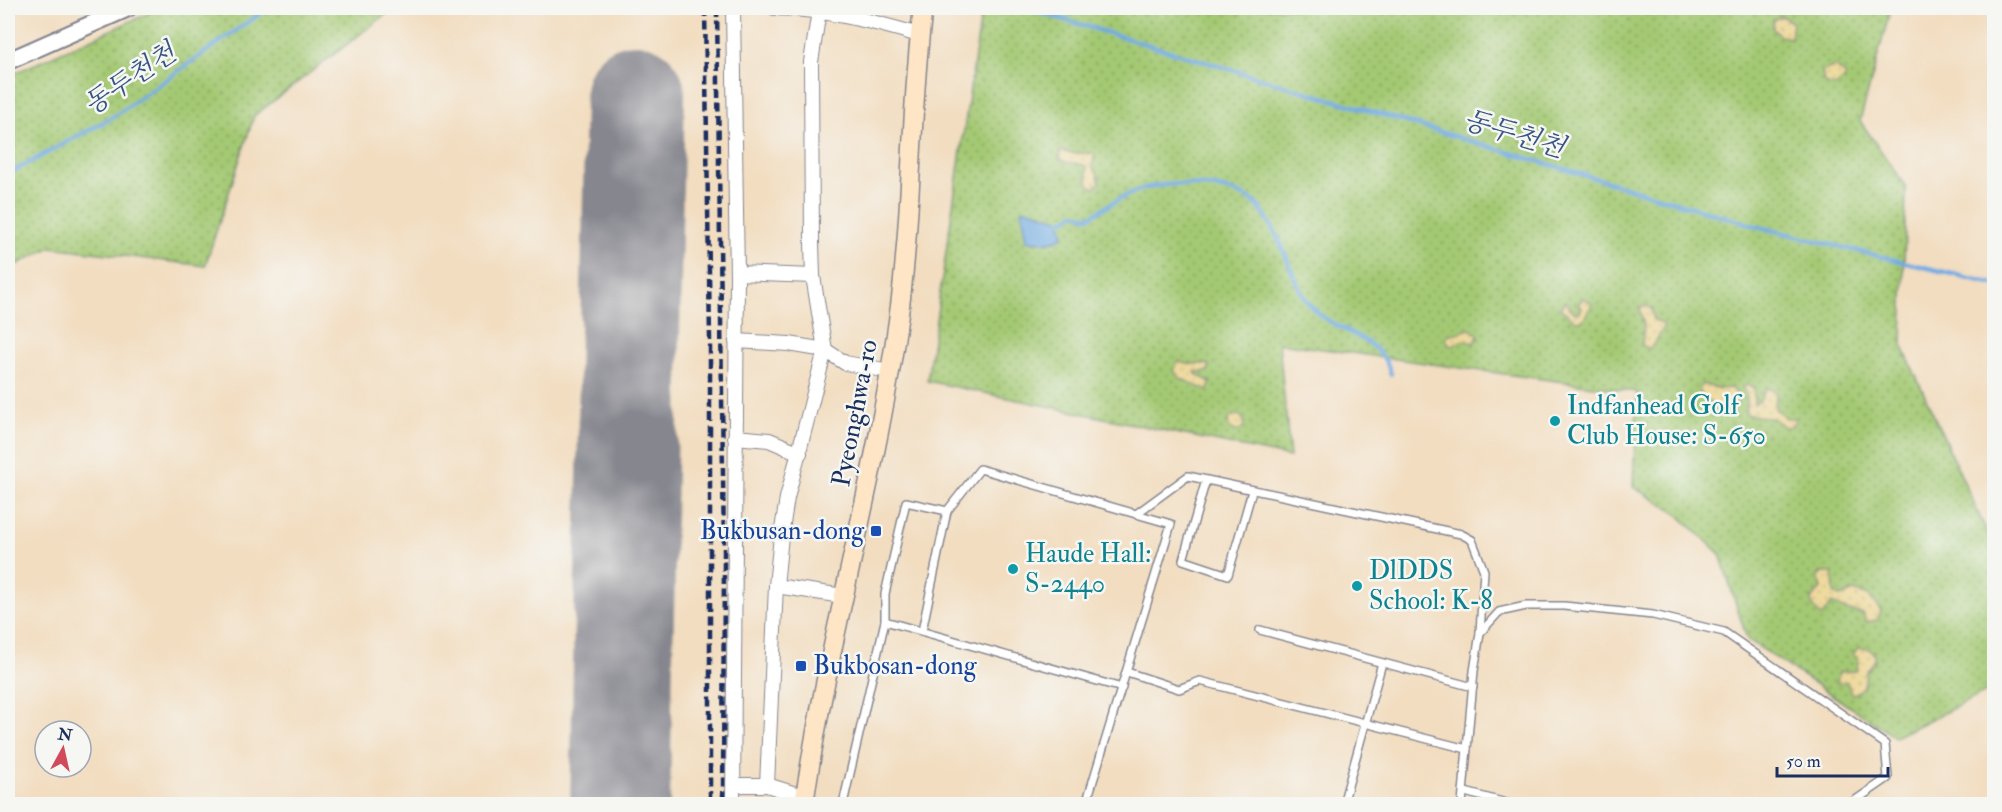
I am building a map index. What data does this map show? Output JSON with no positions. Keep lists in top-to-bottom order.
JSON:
{
  "streets": {
    "main road": ["Pyeonghwa-ro"]
  },
  "water": ["동두천천"],
  "places": {
    "other": ["Indfanhead Golf Club House: S-650", "Haude Hall: S-2440", "DlDDS School: K-8"],
    "transit": ["Bukbusan-dong", "Bukbosan-dong"]
  },
  "scale_bar": "50 m",
  "north": "top"
}
